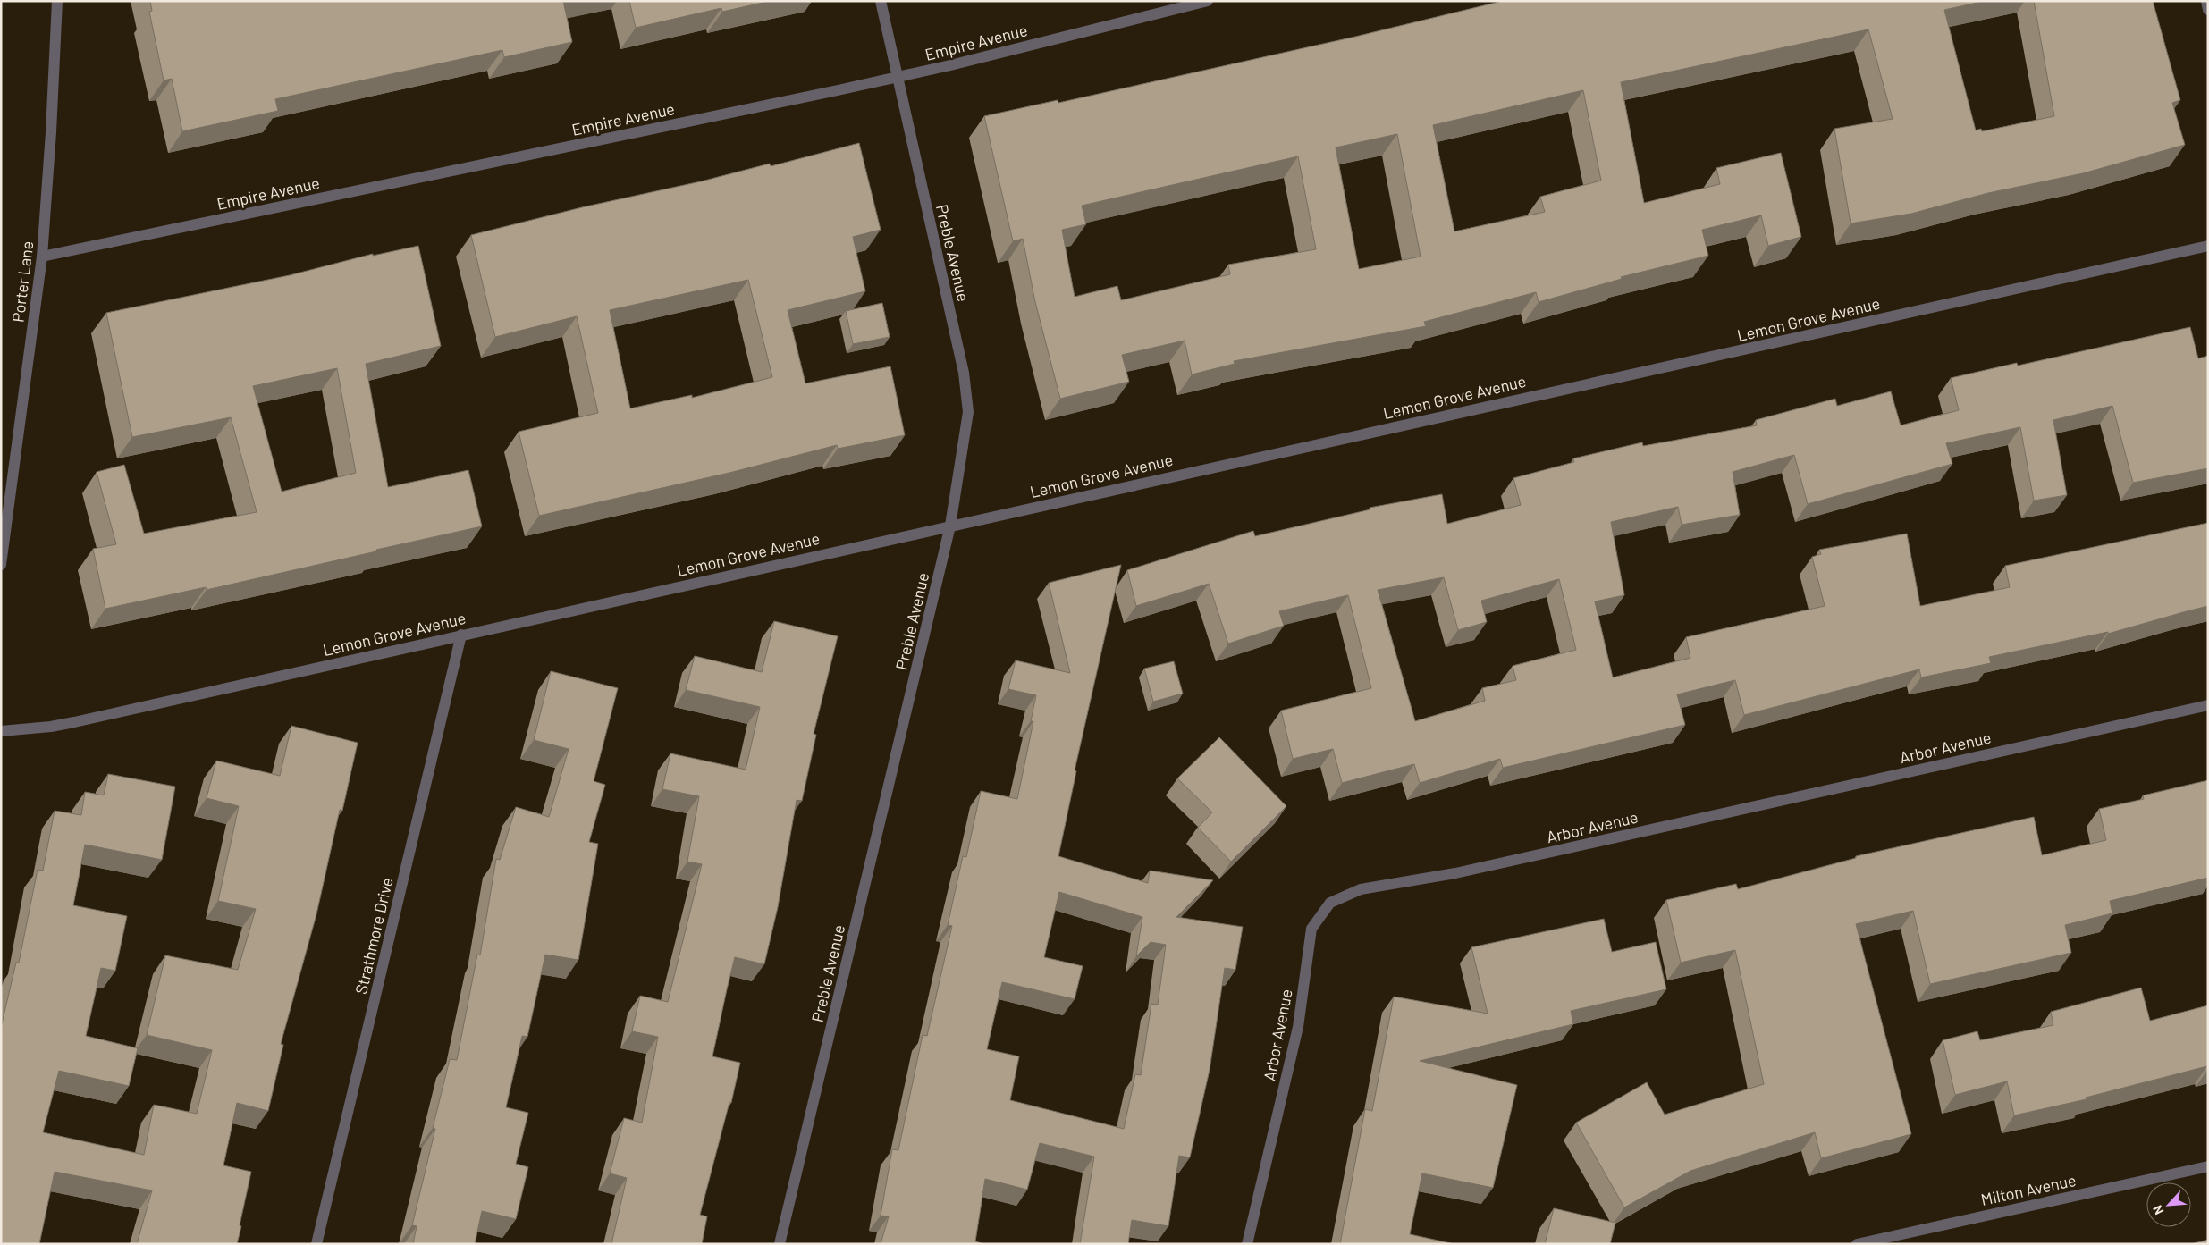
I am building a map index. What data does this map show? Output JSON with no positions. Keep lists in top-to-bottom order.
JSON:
{
  "streets": {
    "street": [
      "Empire Avenue",
      "Preble Avenue",
      "Porter Lane",
      "Lemon Grove Avenue",
      "Arbor Avenue",
      "Strathmore Drive",
      "Milton Avenue"
    ]
  },
  "crossings": [
    ["Empire Avenue", "Preble Avenue"],
    ["Empire Avenue", "Porter Lane"],
    ["Preble Avenue", "Lemon Grove Avenue"],
    ["Lemon Grove Avenue", "Strathmore Drive"]
  ],
  "north": "bottom left"
}
